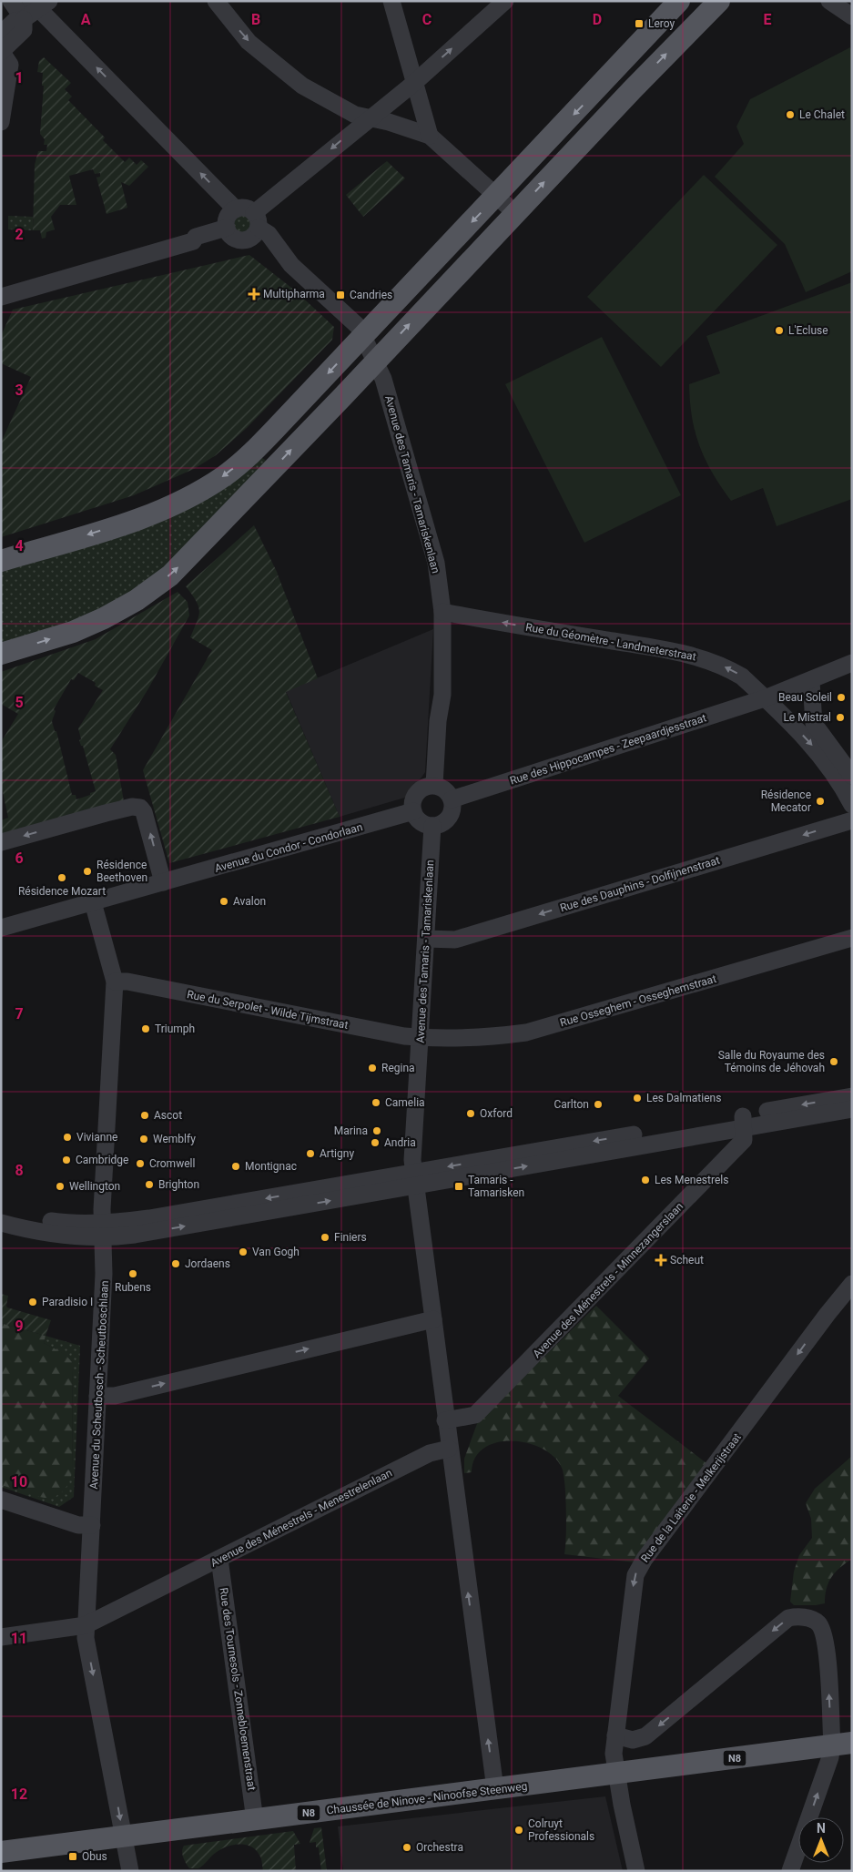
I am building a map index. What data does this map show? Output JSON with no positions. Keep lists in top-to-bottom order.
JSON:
{
  "streets": {
    "main road": ["N8", "Chaussée de Ninove - Ninoofse Steenweg"],
    "street": [
      "Avenue des Tamaris - Tamariskenlaan",
      "Rue du Géomètre - Landmeterstraat",
      "Rue des Hippocampes - Zeepaardjesstraat",
      "Avenue du Condor - Condorlaan",
      "Rue des Dauphins - Dolfijnenstraat",
      "Rue Osseghem - Osseghemstraat",
      "Rue du Serpolet - Wilde Tijmstraat",
      "Avenue des Ménestrels - Minnezangerslaan",
      "Avenue du Scheutbosch - Scheutboschlaan",
      "Rue de la Laiterie - Melkerijstraat",
      "Avenue des Ménestrels - Menestrelenlaan",
      "Rue des Tournesols - Zonnebloemenstraat"
    ]
  },
  "crossings": [
    ["Avenue des Tamaris - Tamariskenlaan", "Rue du Géomètre - Landmeterstraat"],
    ["Avenue des Tamaris - Tamariskenlaan", "Rue des Hippocampes - Zeepaardjesstraat"],
    ["Avenue des Tamaris - Tamariskenlaan", "Avenue du Condor - Condorlaan"],
    ["Avenue des Tamaris - Tamariskenlaan", "Rue des Dauphins - Dolfijnenstraat"],
    ["Avenue des Tamaris - Tamariskenlaan", "Rue Osseghem - Osseghemstraat"],
    ["Avenue des Tamaris - Tamariskenlaan", "Rue du Serpolet - Wilde Tijmstraat"],
    ["Avenue des Tamaris - Tamariskenlaan", "Avenue des Ménestrels - Minnezangerslaan"],
    ["Avenue des Tamaris - Tamariskenlaan", "Avenue des Ménestrels - Menestrelenlaan"],
    ["Avenue des Tamaris - Tamariskenlaan", "Chaussée de Ninove - Ninoofse Steenweg"],
    ["Rue du Géomètre - Landmeterstraat", "Rue des Hippocampes - Zeepaardjesstraat"],
    ["Rue des Hippocampes - Zeepaardjesstraat", "Avenue du Condor - Condorlaan"],
    ["Avenue du Condor - Condorlaan", "Avenue du Scheutbosch - Scheutboschlaan"],
    ["Rue Osseghem - Osseghemstraat", "Rue du Serpolet - Wilde Tijmstraat"],
    ["Rue du Serpolet - Wilde Tijmstraat", "Avenue du Scheutbosch - Scheutboschlaan"],
    ["Avenue du Scheutbosch - Scheutboschlaan", "Avenue des Ménestrels - Menestrelenlaan"],
    ["Avenue du Scheutbosch - Scheutboschlaan", "Chaussée de Ninove - Ninoofse Steenweg"],
    ["Rue de la Laiterie - Melkerijstraat", "Chaussée de Ninove - Ninoofse Steenweg"],
    ["Avenue des Ménestrels - Menestrelenlaan", "Rue des Tournesols - Zonnebloemenstraat"],
    ["Rue des Tournesols - Zonnebloemenstraat", "Chaussée de Ninove - Ninoofse Steenweg"]
  ],
  "one_way": ["Rue des Dauphins - Dolfijnenstraat", "Rue de la Laiterie - Melkerijstraat"],
  "places": {
    "transit": [
      "Leroy",
      "Candries",
      "Tamaris - Tamarisken",
      "Obus"
    ],
    "other": [
      "Le Chalet",
      "L'Ecluse",
      "Beau Soleil",
      "Le Mistral",
      "Résidence Mecator",
      "Résidence Beethoven",
      "Résidence Mozart",
      "Avalon",
      "Triumph",
      "Salle du Royaume des Témoins de Jéhovah",
      "Regina",
      "Les Dalmatiens",
      "Camelia",
      "Carlton",
      "Oxford",
      "Ascot",
      "Marina",
      "Vivianne",
      "Wemblfy",
      "Andria",
      "Artigny",
      "Cambridge",
      "Cromwell",
      "Montignac",
      "Les Menestrels",
      "Brighton",
      "Wellington",
      "Finiers",
      "Van Gogh",
      "Jordaens",
      "Rubens",
      "Paradisio I",
      "Colruyt Professionals",
      "Orchestra"
    ],
    "health": ["Multipharma", "Scheut"]
  },
  "north": "top",
  "grid": {
    "columns": [
      "A",
      "B",
      "C",
      "D",
      "E"
    ],
    "rows": [
      "1",
      "2",
      "3",
      "4",
      "5",
      "6",
      "7",
      "8",
      "9",
      "10",
      "11",
      "12"
    ]
  }
}
